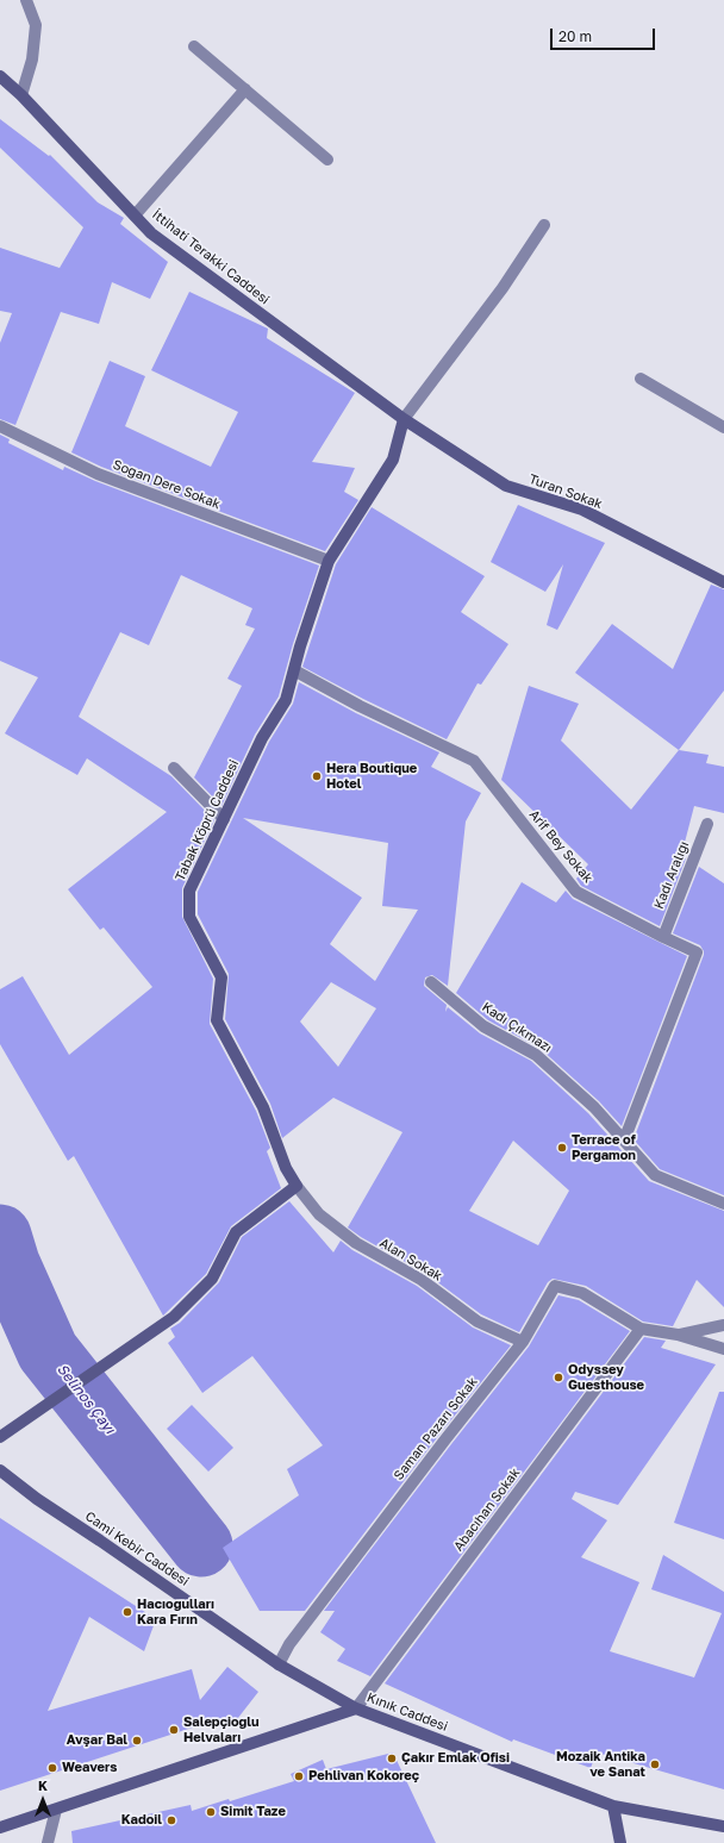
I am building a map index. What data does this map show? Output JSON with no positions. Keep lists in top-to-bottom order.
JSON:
{
  "streets": {
    "main road": [
      "İttihati Terakki Caddesi",
      "Turan Sokak",
      "Tabak Köprü Caddesi",
      "Cami Kebir Caddesi",
      "Kınık Caddesi"
    ],
    "street": [
      "Soğan Dere Sokak",
      "Arif Bey Sokak",
      "Kadı Aralığı",
      "Kadı Çıkmazı",
      "Alan Sokak",
      "Saman Pazarı Sokak",
      "Abacıhan Sokak"
    ]
  },
  "crossings": [
    ["İttihati Terakki Caddesi", "Turan Sokak"],
    ["İttihati Terakki Caddesi", "Tabak Köprü Caddesi"],
    ["Soğan Dere Sokak", "Tabak Köprü Caddesi"],
    ["Turan Sokak", "Tabak Köprü Caddesi"],
    ["Tabak Köprü Caddesi", "Arif Bey Sokak"],
    ["Tabak Köprü Caddesi", "Alan Sokak"],
    ["Arif Bey Sokak", "Kadı Aralığı"],
    ["Arif Bey Sokak", "Kadı Çıkmazı"],
    ["Alan Sokak", "Saman Pazarı Sokak"],
    ["Saman Pazarı Sokak", "Abacıhan Sokak"],
    ["Saman Pazarı Sokak", "Cami Kebir Caddesi"],
    ["Abacıhan Sokak", "Cami Kebir Caddesi"],
    ["Abacıhan Sokak", "Kınık Caddesi"],
    ["Cami Kebir Caddesi", "Kınık Caddesi"]
  ],
  "water": ["Selinos Çayı"],
  "places": [
    "Hera Boutique Hotel",
    "Terrace of Pergamon",
    "Odyssey Guesthouse",
    "Hacıoğulları Kara Fırın",
    "Salepçioğlu Helvaları",
    "Avşar Bal",
    "Çakır Emlak Ofisi",
    "Mozaik Antika ve Sanat",
    "Weavers",
    "Pehlivan Kokoreç",
    "Simit Taze",
    "Kadoil"
  ],
  "scale_bar": "20 m",
  "north": "top"
}
